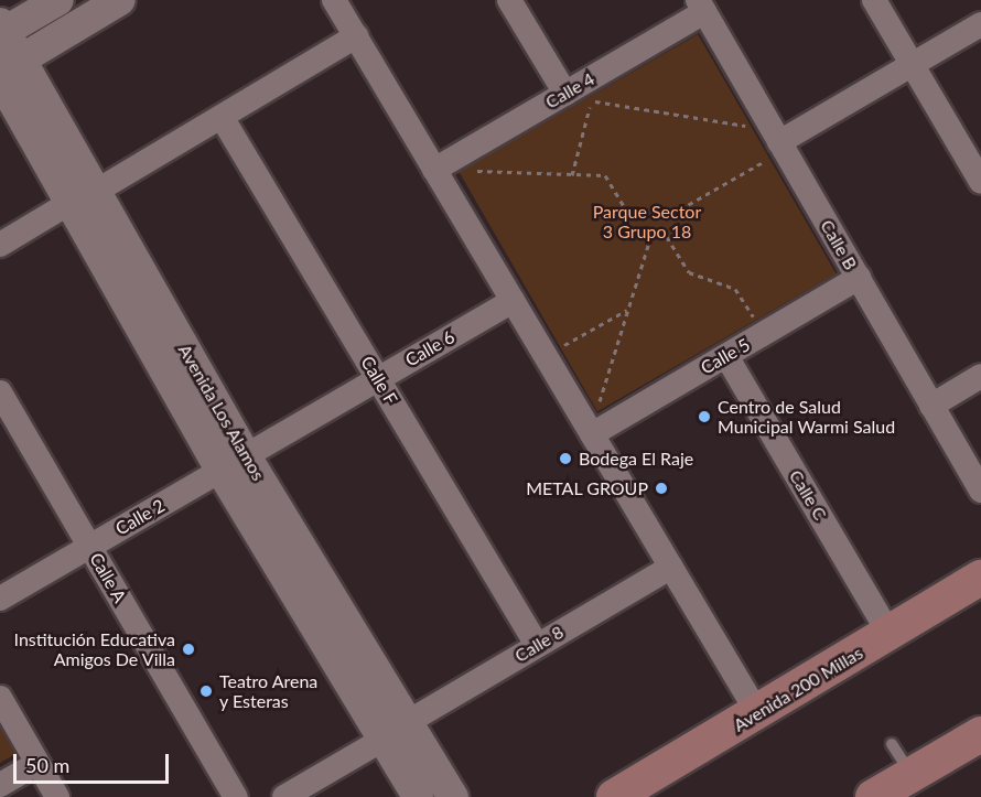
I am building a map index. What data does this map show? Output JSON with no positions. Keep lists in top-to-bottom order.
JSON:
{
  "streets": {
    "main road": ["Avenida 200 Millas"],
    "street": [
      "Calle 4",
      "Calle B",
      "Calle 6",
      "Calle 5",
      "Calle F",
      "Avenida Los Alamos",
      "Calle C",
      "Calle 2",
      "Calle A",
      "Calle 8"
    ]
  },
  "crossings": [
    ["Calle 4", "Calle B"],
    ["Calle B", "Calle 5"],
    ["Calle 6", "Calle F"],
    ["Calle 6", "Avenida Los Alamos"],
    ["Calle 6", "Calle 2"],
    ["Calle 5", "Calle C"],
    ["Calle F", "Calle 8"],
    ["Avenida Los Alamos", "Calle 2"],
    ["Avenida Los Alamos", "Calle 8"],
    ["Calle C", "Avenida 200 Millas"],
    ["Calle 2", "Calle A"]
  ],
  "parks": ["Parque Sector 3 Grupo 18"],
  "places": [
    "Centro de Salud Municipal Warmi Salud",
    "Bodega El Raje",
    "METAL GROUP",
    "Institución Educativa Amigos De Villa",
    "Teatro Arena y Esteras"
  ],
  "scale_bar": "50 m"
}
